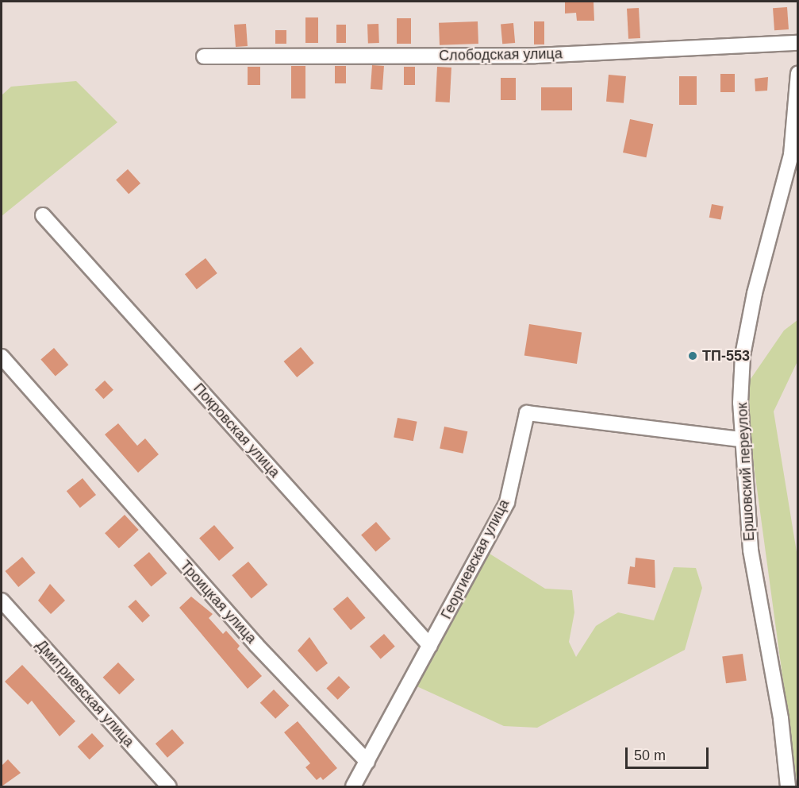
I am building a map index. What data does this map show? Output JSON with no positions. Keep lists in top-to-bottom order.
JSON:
{
  "streets": {
    "street": [
      "Слободская улица",
      "Покровская улица",
      "Ершовский переулок",
      "Георгиевская улица",
      "Троицкая улица",
      "Дмитриевская улица"
    ]
  },
  "crossings": [
    ["Покровская улица", "Георгиевская улица"],
    ["Ершовский переулок", "Георгиевская улица"],
    ["Георгиевская улица", "Троицкая улица"]
  ],
  "places": ["ТП-553"],
  "scale_bar": "50 m"
}
